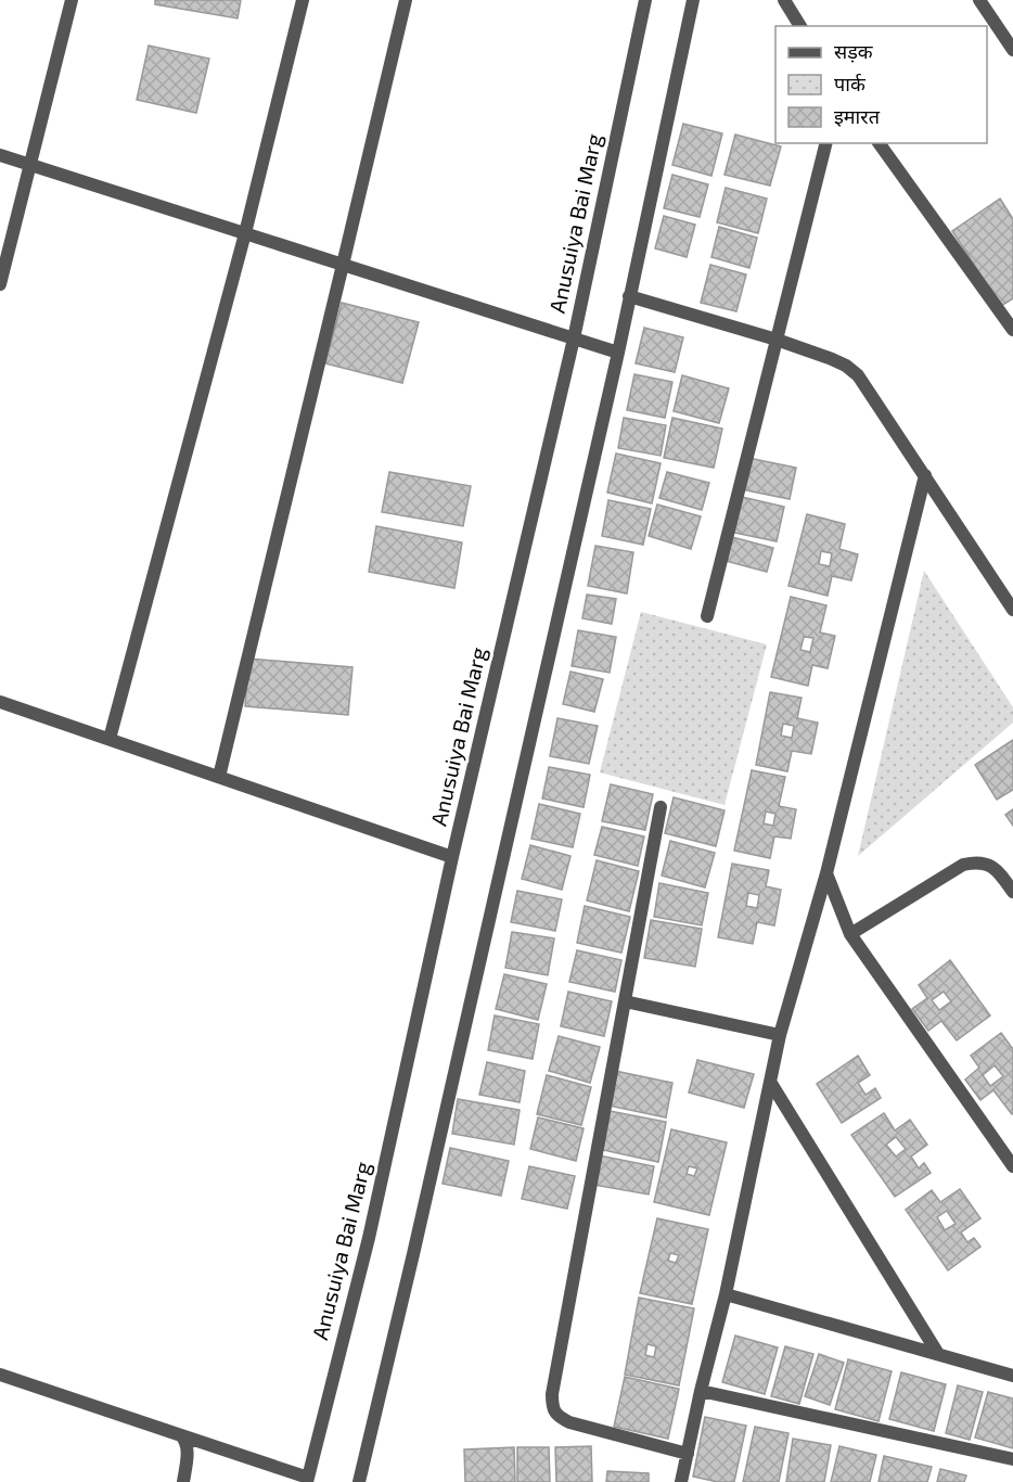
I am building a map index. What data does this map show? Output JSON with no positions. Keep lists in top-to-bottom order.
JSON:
{
  "streets": {
    "street": ["Anusuiya Bai Marg"]
  },
  "legend": ["सड़क", "पार्क", "इमारत"]
}
